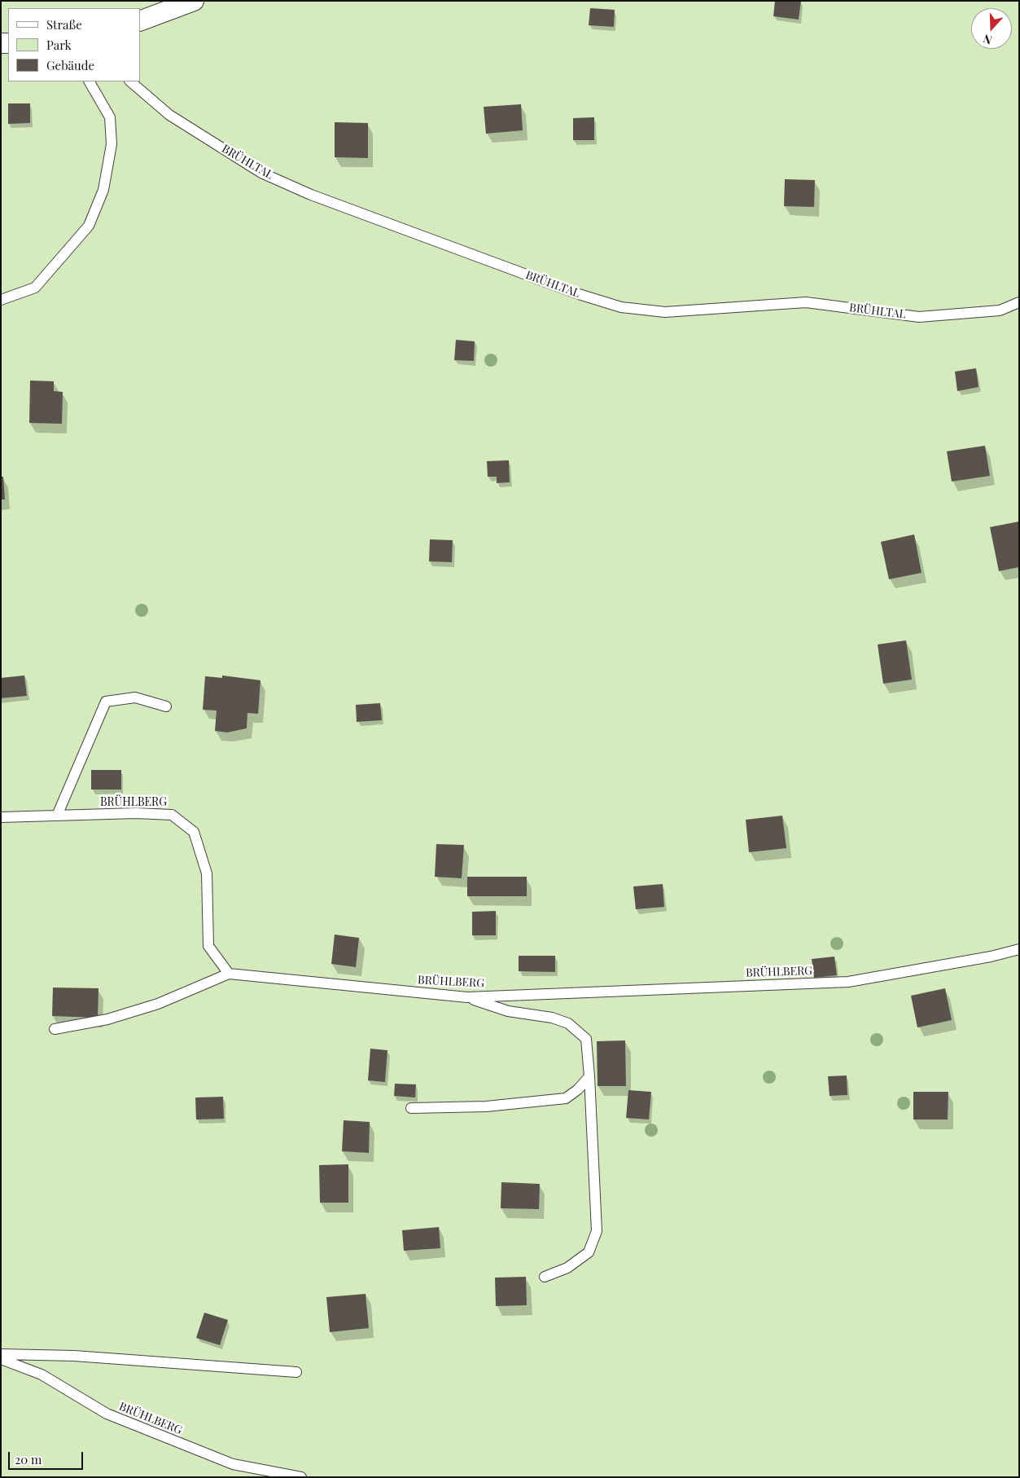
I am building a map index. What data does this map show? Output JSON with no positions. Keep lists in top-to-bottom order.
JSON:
{
  "streets": {
    "lane": ["BRÜHLTAL", "BRÜHLBERG"]
  },
  "legend": ["Straße", "Park", "Gebäude"],
  "scale_bar": "20 m",
  "north": "bottom"
}
